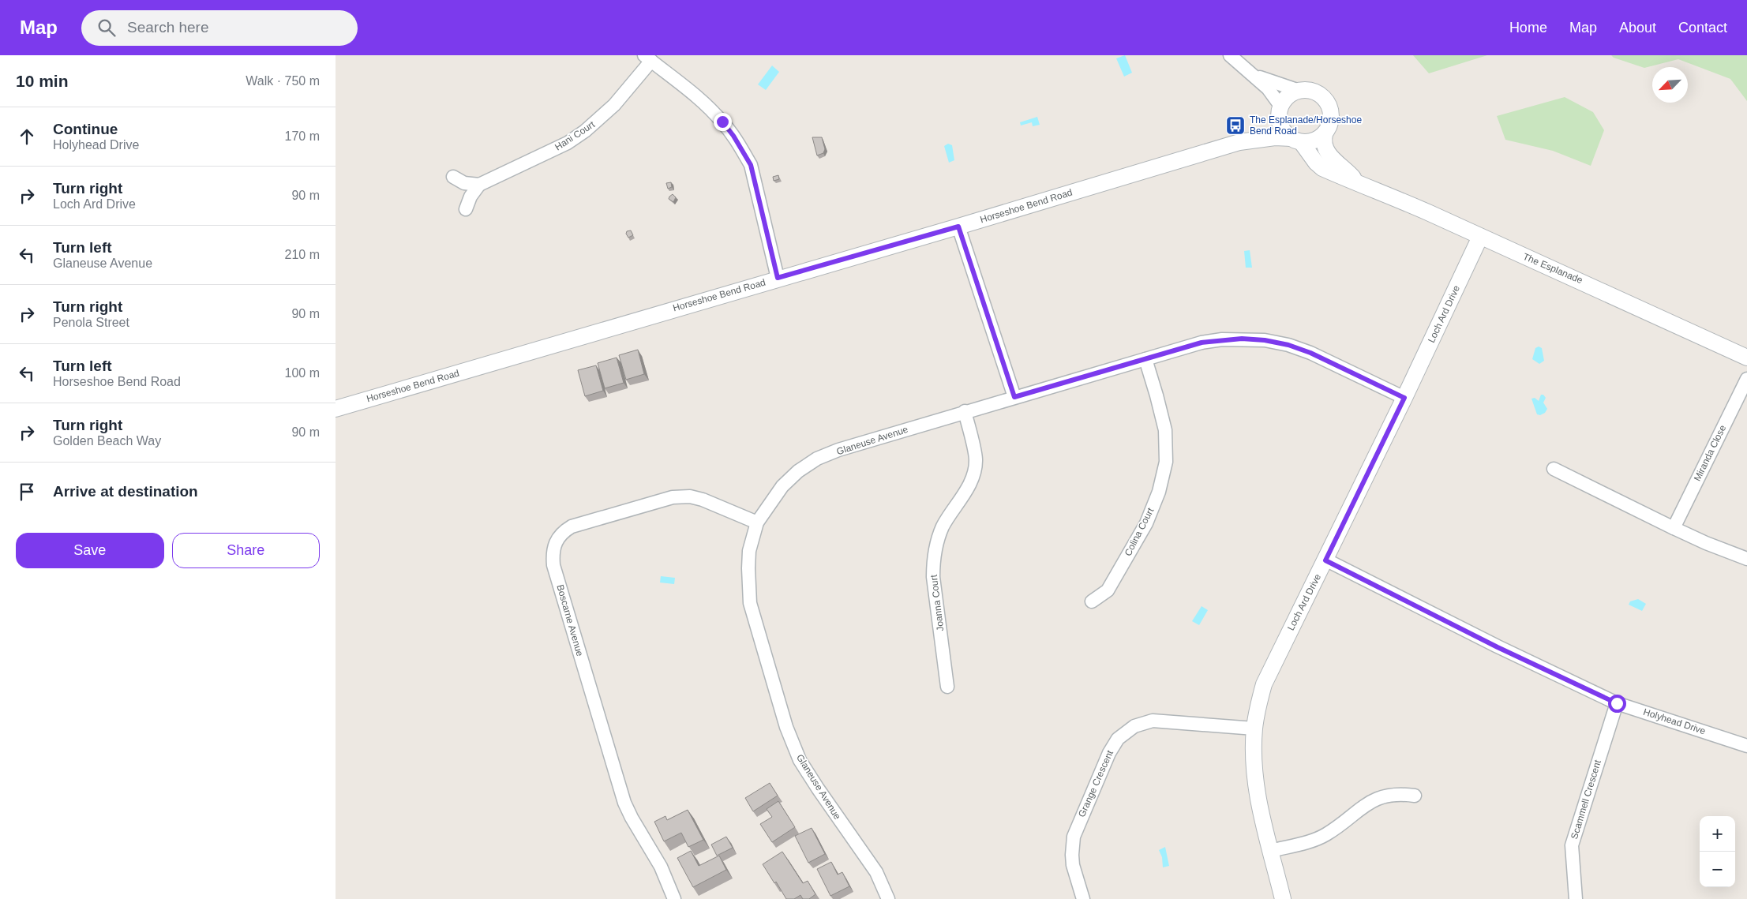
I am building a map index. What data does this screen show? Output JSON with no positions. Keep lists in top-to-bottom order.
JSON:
{
  "streets": {
    "street": [
      "Hani Court",
      "Horseshoe Bend Road",
      "The Esplanade",
      "Loch Ard Drive",
      "Glaneuse Avenue",
      "Miranda Close",
      "Colina Court",
      "Joanna Court",
      "Boscarne Avenue",
      "Holyhead Drive",
      "Grange Crescent",
      "Scammell Crescent"
    ]
  },
  "crossings": [
    ["Horseshoe Bend Road", "The Esplanade"],
    ["The Esplanade", "Loch Ard Drive"],
    ["Loch Ard Drive", "Glaneuse Avenue"],
    ["Loch Ard Drive", "Holyhead Drive"],
    ["Loch Ard Drive", "Grange Crescent"],
    ["Glaneuse Avenue", "Colina Court"],
    ["Glaneuse Avenue", "Joanna Court"],
    ["Glaneuse Avenue", "Boscarne Avenue"],
    ["Holyhead Drive", "Scammell Crescent"]
  ],
  "places": {
    "bus stop": ["The Esplanade/Horseshoe Bend Road"]
  },
  "north": "bottom left",
  "page": {
    "header": "Map",
    "search": "Search here",
    "nav": [
      "Home",
      "Map",
      "About",
      "Contact"
    ],
    "heading": ["10 min", "Walk · 750 m"],
    "list": [
      ["Continue", "Holyhead Drive", "170 m"],
      ["Turn right", "Loch Ard Drive", "90 m"],
      ["Turn left", "Glaneuse Avenue", "210 m"],
      ["Turn right", "Penola Street", "90 m"],
      ["Turn left", "Horseshoe Bend Road", "100 m"],
      ["Turn right", "Golden Beach Way", "90 m"],
      "Arrive at destination"
    ],
    "buttons": ["Save", "Share"],
    "map_buttons": ["+", "−"]
  }
}
